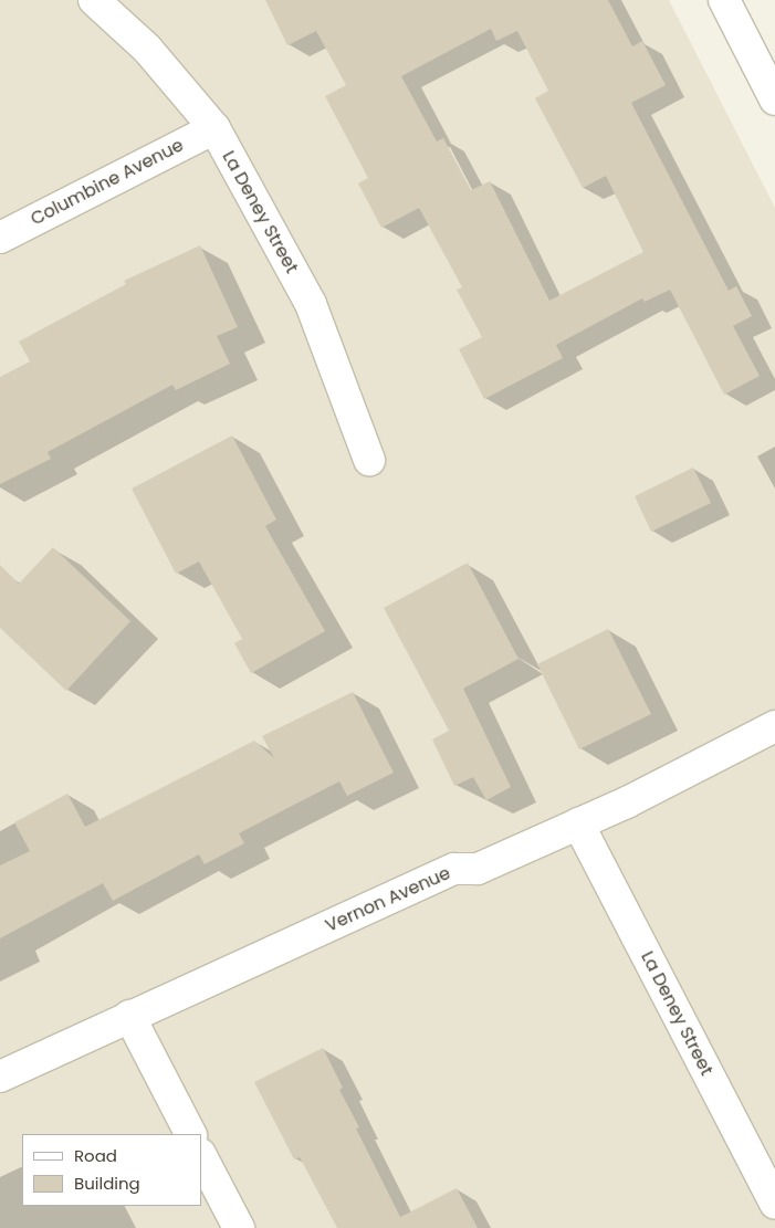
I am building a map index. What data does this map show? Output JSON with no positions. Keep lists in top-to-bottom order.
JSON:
{
  "streets": {
    "street": ["Columbine Avenue", "La Deney Street", "Vernon Avenue"]
  },
  "crossings": [
    ["Columbine Avenue", "La Deney Street"],
    ["La Deney Street", "Vernon Avenue"]
  ],
  "legend": ["Road", "Building"]
}
